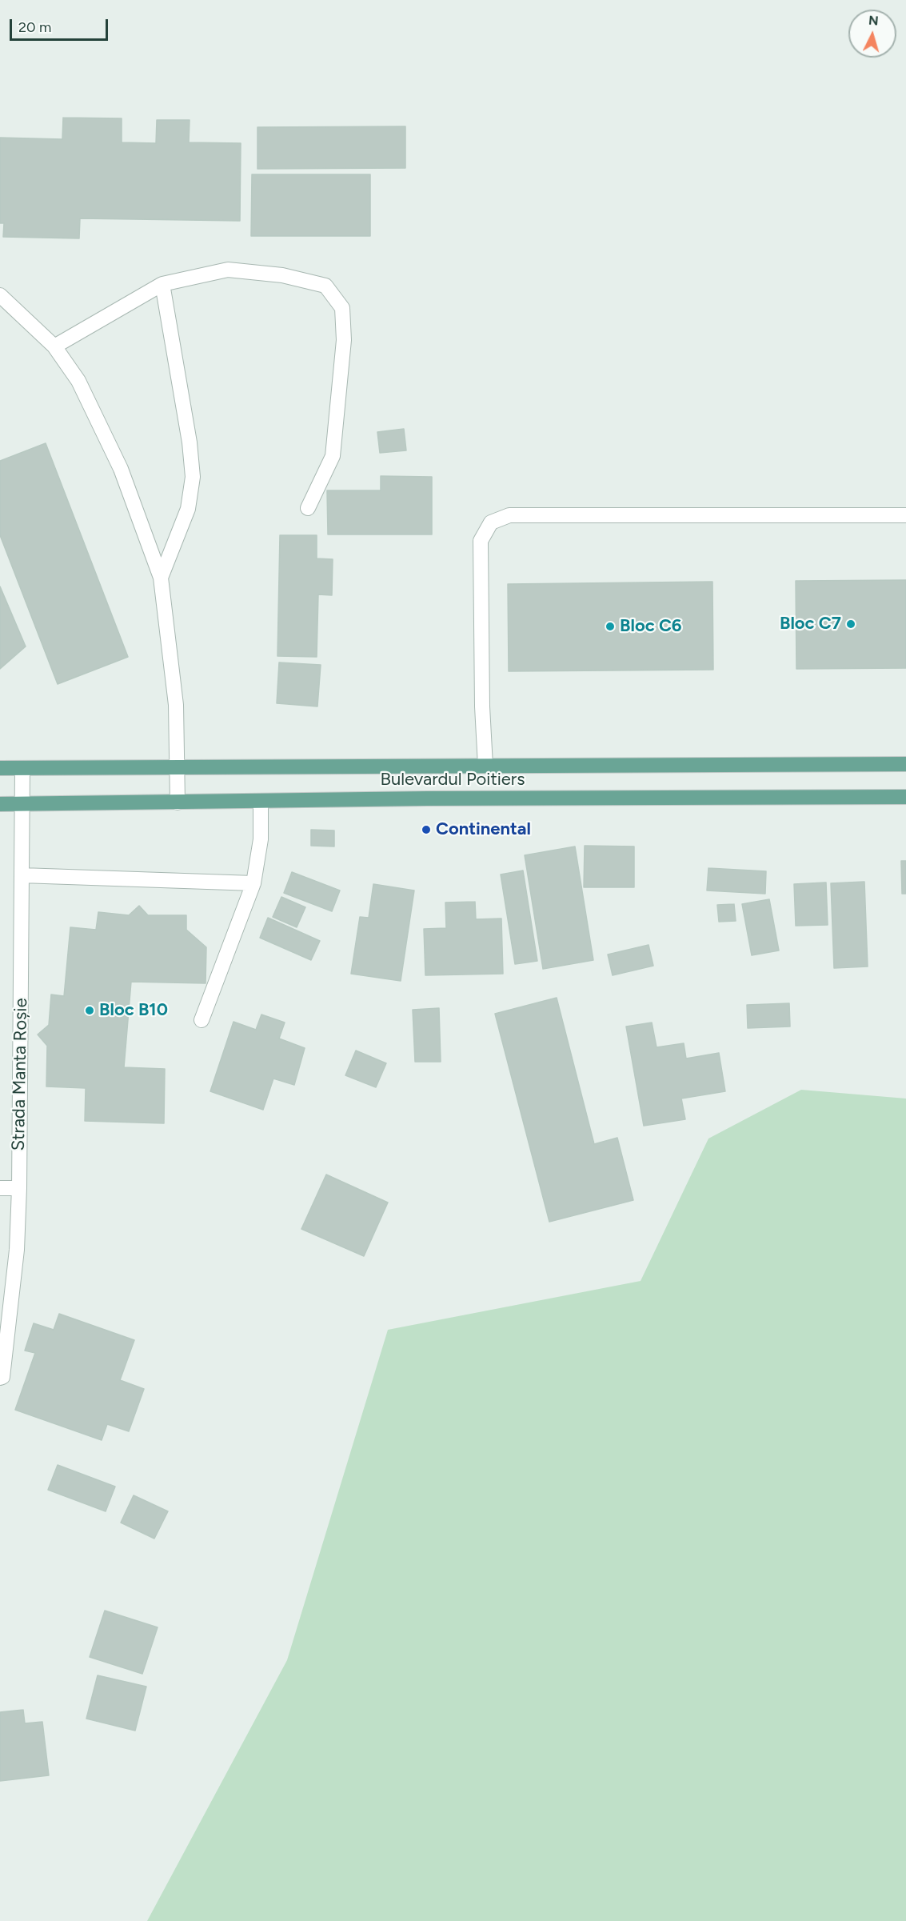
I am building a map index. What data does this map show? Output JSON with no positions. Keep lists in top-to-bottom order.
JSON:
{
  "streets": {
    "main road": ["Bulevardul Poitiers"],
    "street": ["Strada Manta Roșie"]
  },
  "crossings": [
    ["Bulevardul Poitiers", "Strada Manta Roșie"]
  ],
  "places": [
    "Bloc C7",
    "Bloc C6",
    "Continental",
    "Bloc B10"
  ],
  "scale_bar": "20 m",
  "north": "top"
}
